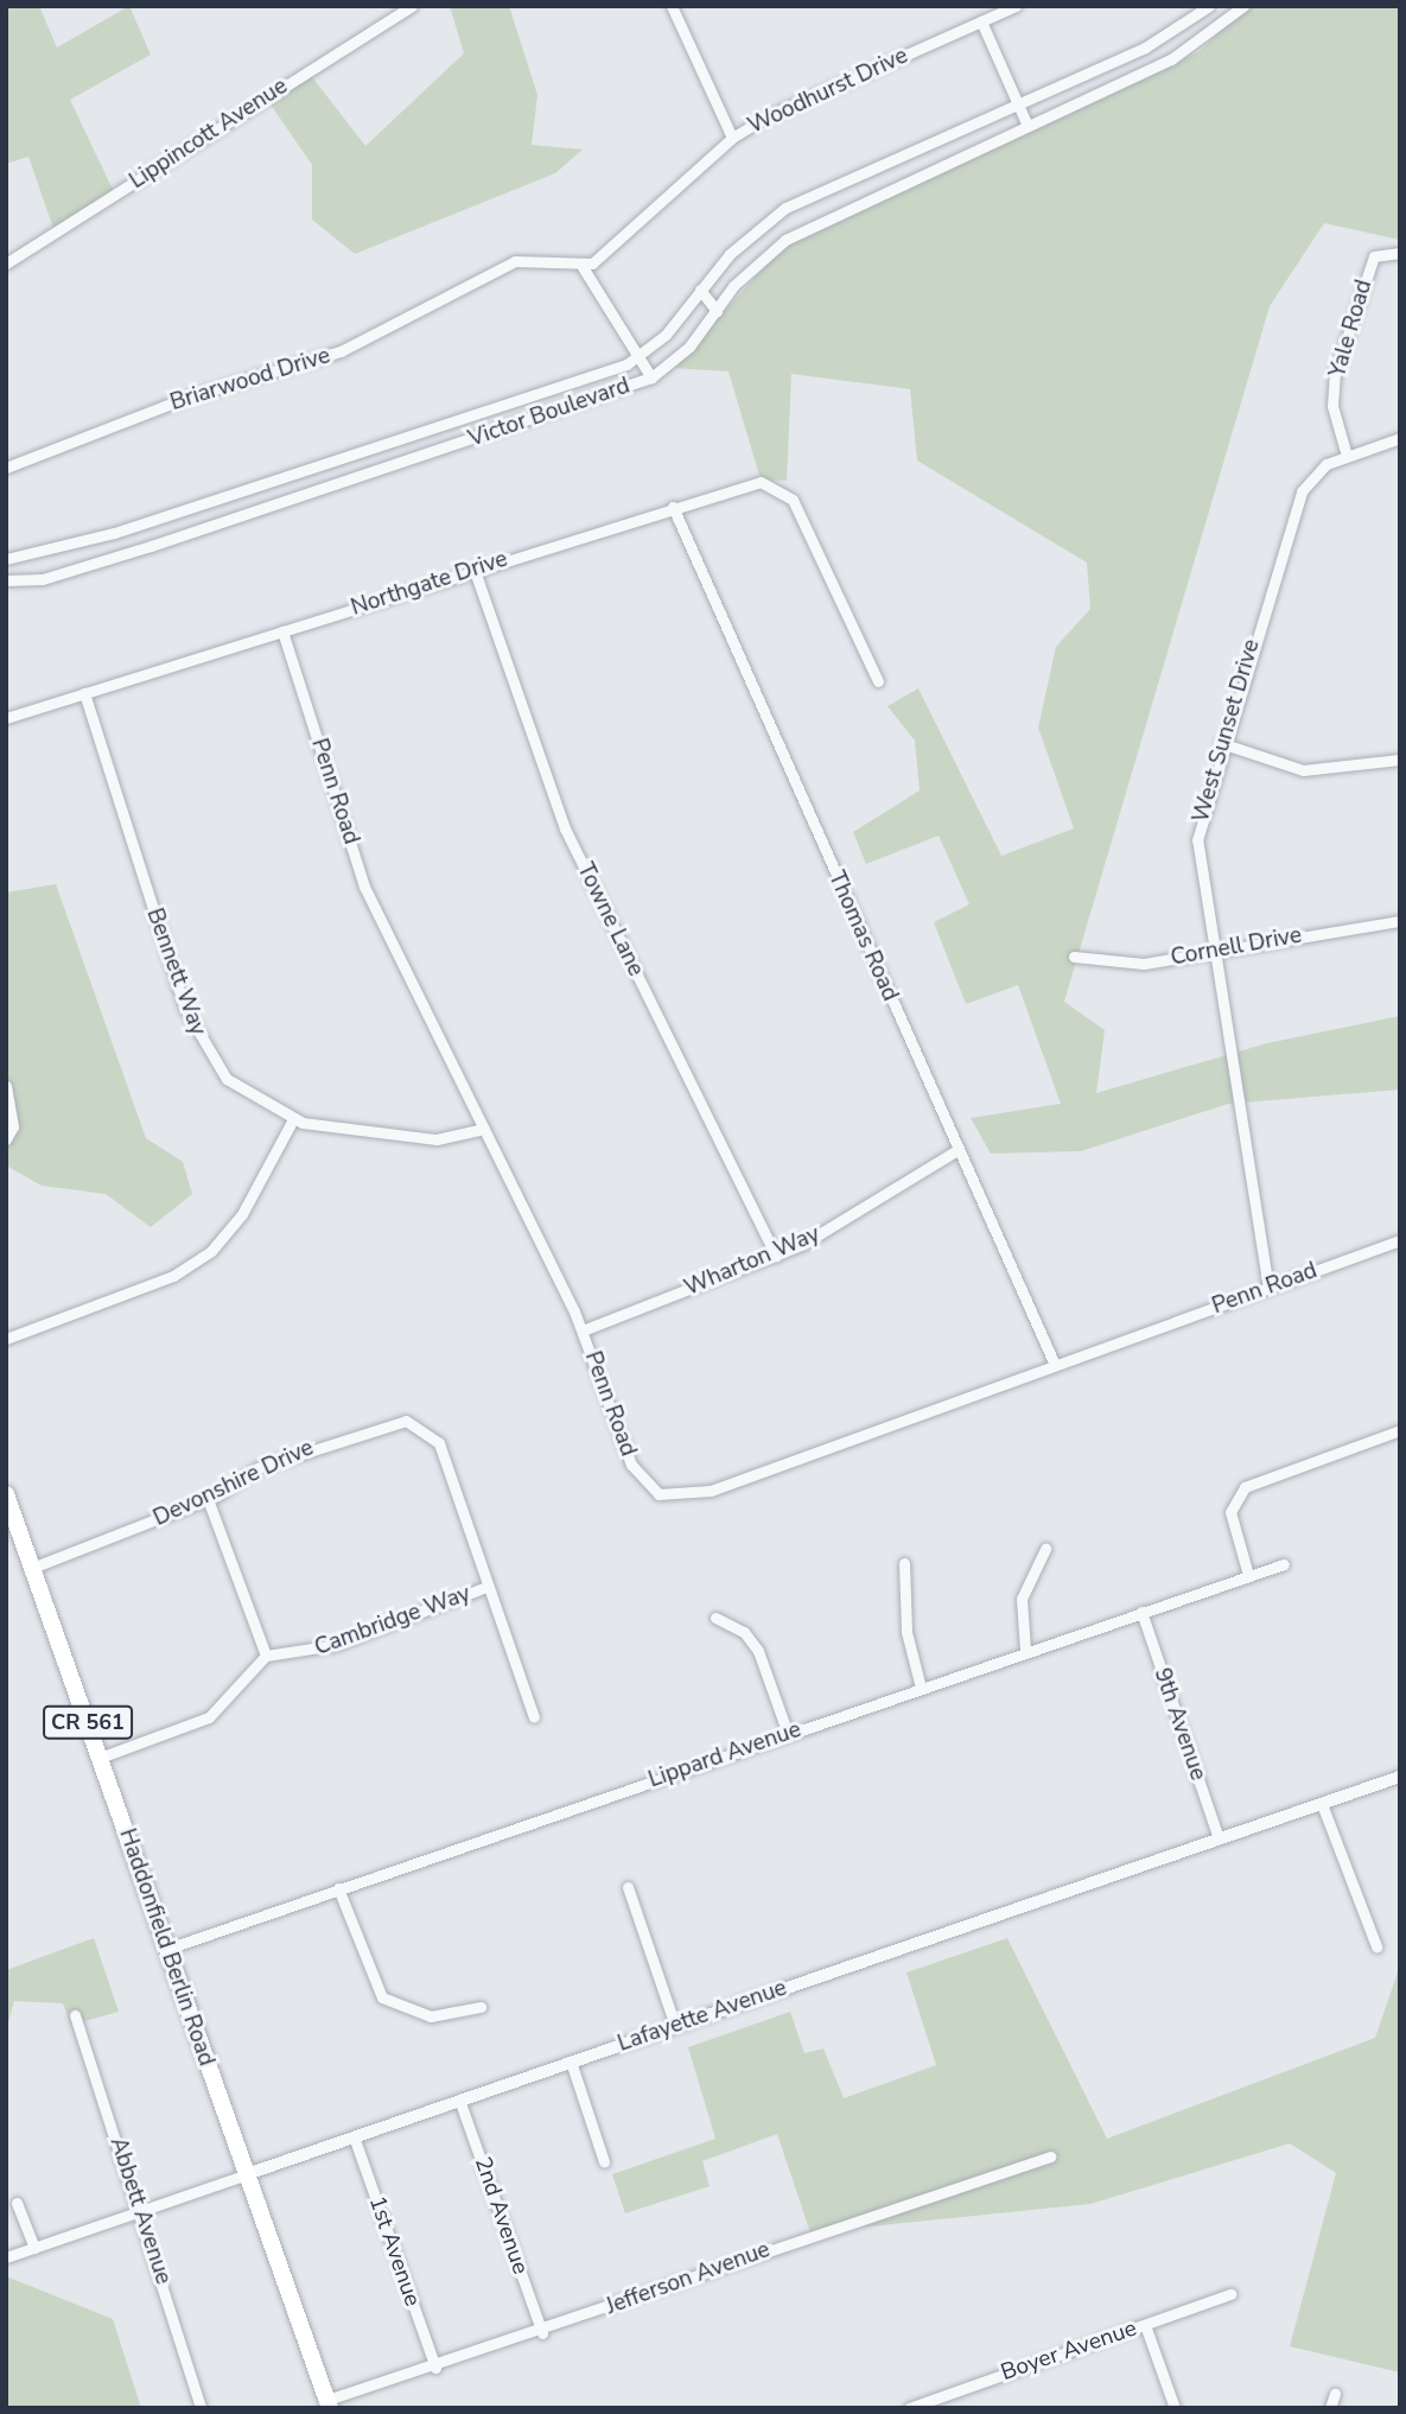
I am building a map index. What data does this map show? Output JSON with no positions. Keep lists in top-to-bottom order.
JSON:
{
  "streets": {
    "main road": ["CR 561", "Haddonfield Berlin Road"],
    "street": [
      "Woodhurst Drive",
      "Lippincott Avenue",
      "Yale Road",
      "Briarwood Drive",
      "Victor Boulevard",
      "Northgate Drive",
      "West Sunset Drive",
      "Penn Road",
      "Towne Lane",
      "Thomas Road",
      "Cornell Drive",
      "Bennett Way",
      "Wharton Way",
      "Devonshire Drive",
      "Cambridge Way",
      "9th Avenue",
      "Lippard Avenue",
      "Lafayette Avenue",
      "Abbett Avenue",
      "2nd Avenue",
      "1st Avenue",
      "Jefferson Avenue",
      "Boyer Avenue"
    ]
  },
  "crossings": [
    ["Woodhurst Drive", "Briarwood Drive"],
    ["Yale Road", "West Sunset Drive"],
    ["Northgate Drive", "Penn Road"],
    ["Northgate Drive", "Towne Lane"],
    ["Northgate Drive", "Thomas Road"],
    ["Northgate Drive", "Bennett Way"],
    ["West Sunset Drive", "Penn Road"],
    ["West Sunset Drive", "Cornell Drive"],
    ["Penn Road", "Thomas Road"],
    ["Penn Road", "Bennett Way"],
    ["Penn Road", "Wharton Way"],
    ["Towne Lane", "Wharton Way"],
    ["Thomas Road", "Wharton Way"],
    ["Devonshire Drive", "Cambridge Way"],
    ["Devonshire Drive", "Haddonfield Berlin Road"],
    ["9th Avenue", "Lippard Avenue"],
    ["9th Avenue", "Lafayette Avenue"],
    ["Lippard Avenue", "Haddonfield Berlin Road"],
    ["Haddonfield Berlin Road", "Lafayette Avenue"],
    ["Haddonfield Berlin Road", "Jefferson Avenue"],
    ["Lafayette Avenue", "Abbett Avenue"],
    ["Lafayette Avenue", "2nd Avenue"],
    ["Lafayette Avenue", "1st Avenue"],
    ["2nd Avenue", "Jefferson Avenue"],
    ["1st Avenue", "Jefferson Avenue"]
  ]
}
